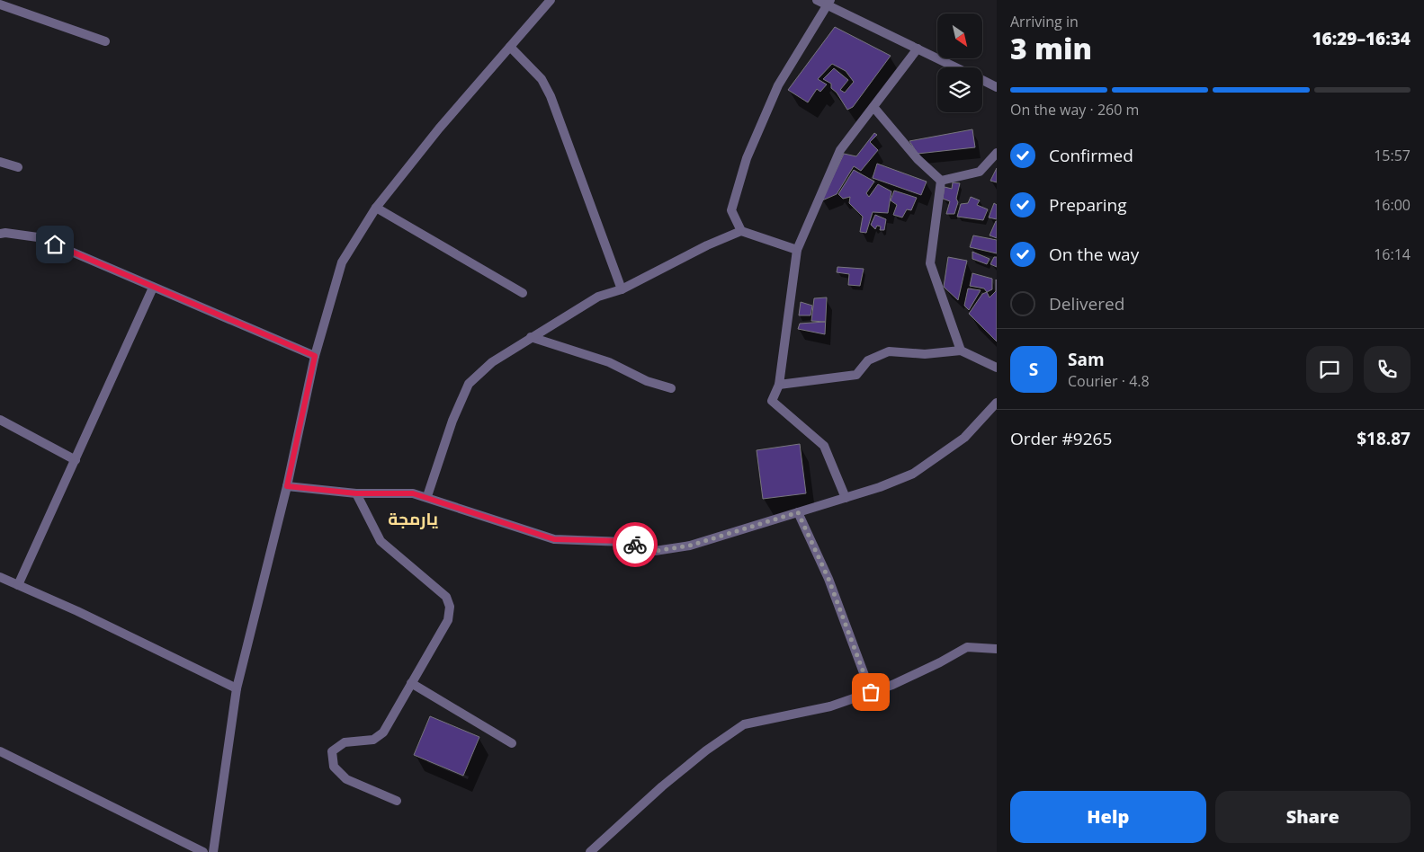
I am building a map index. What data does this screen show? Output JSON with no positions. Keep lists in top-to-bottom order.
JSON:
{
  "districts": ["يارمجة"],
  "north": "bottom right",
  "page": {
    "heading": ["3 min", "Arriving in", "16:29–16:34"],
    "panel": [
      "Sam",
      "Courier · 4.8",
      "Order #9265",
      "$18.87"
    ],
    "bar": "On the way · 260 m",
    "list": [
      ["Confirmed", "15:57"],
      ["Preparing", "16:00"],
      ["On the way", "16:14"],
      "Delivered"
    ],
    "round": "S",
    "buttons": ["Help", "Share"]
  }
}
